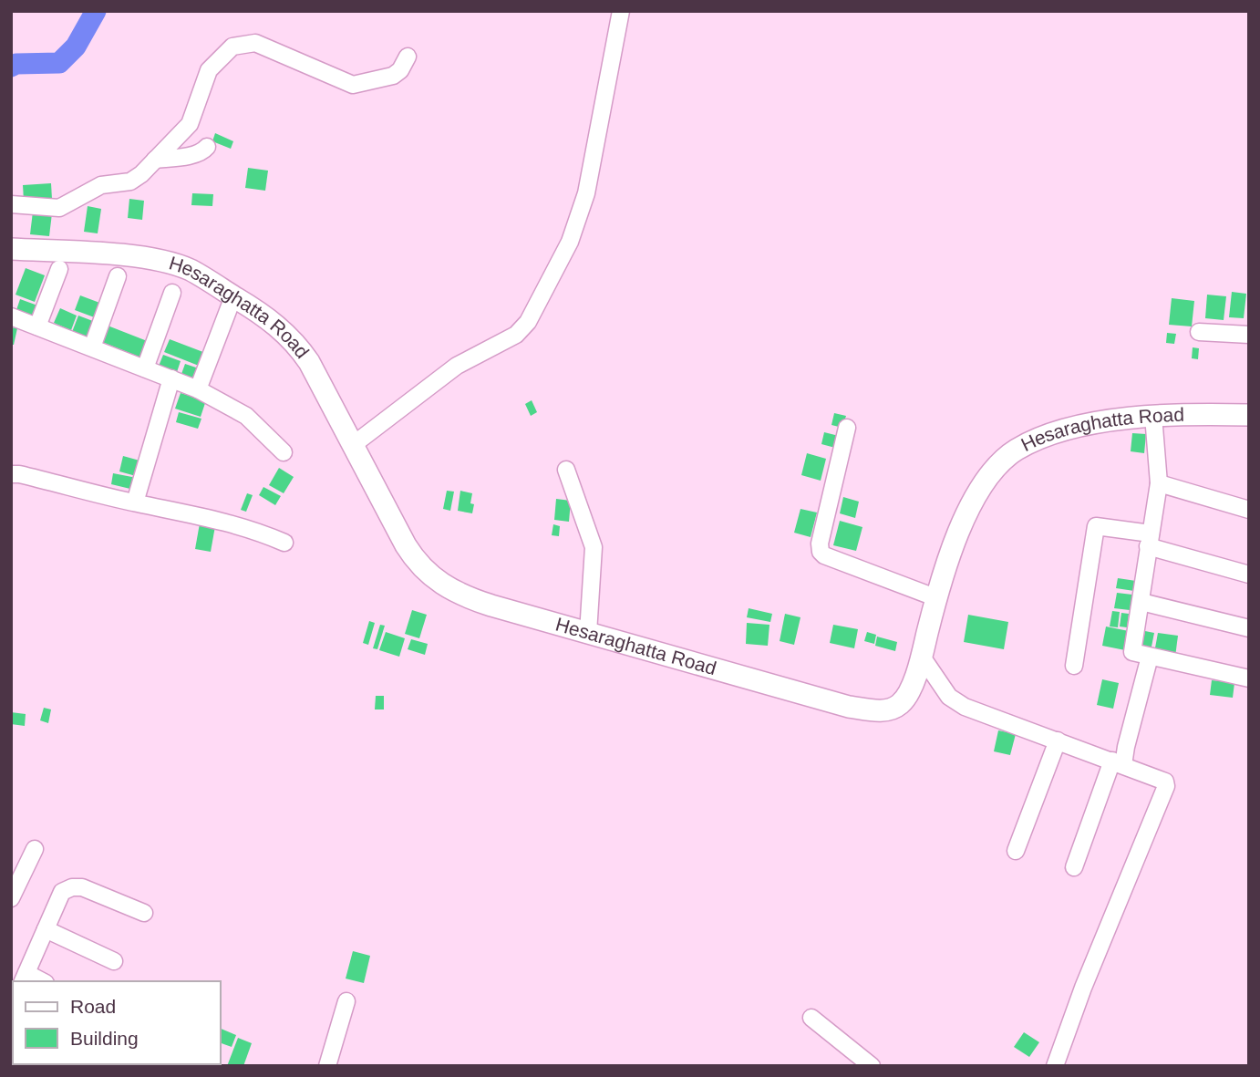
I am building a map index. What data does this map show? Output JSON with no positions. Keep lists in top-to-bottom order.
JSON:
{
  "streets": {
    "main road": ["Hesaraghatta Road"]
  },
  "legend": ["Road", "Building"]
}
